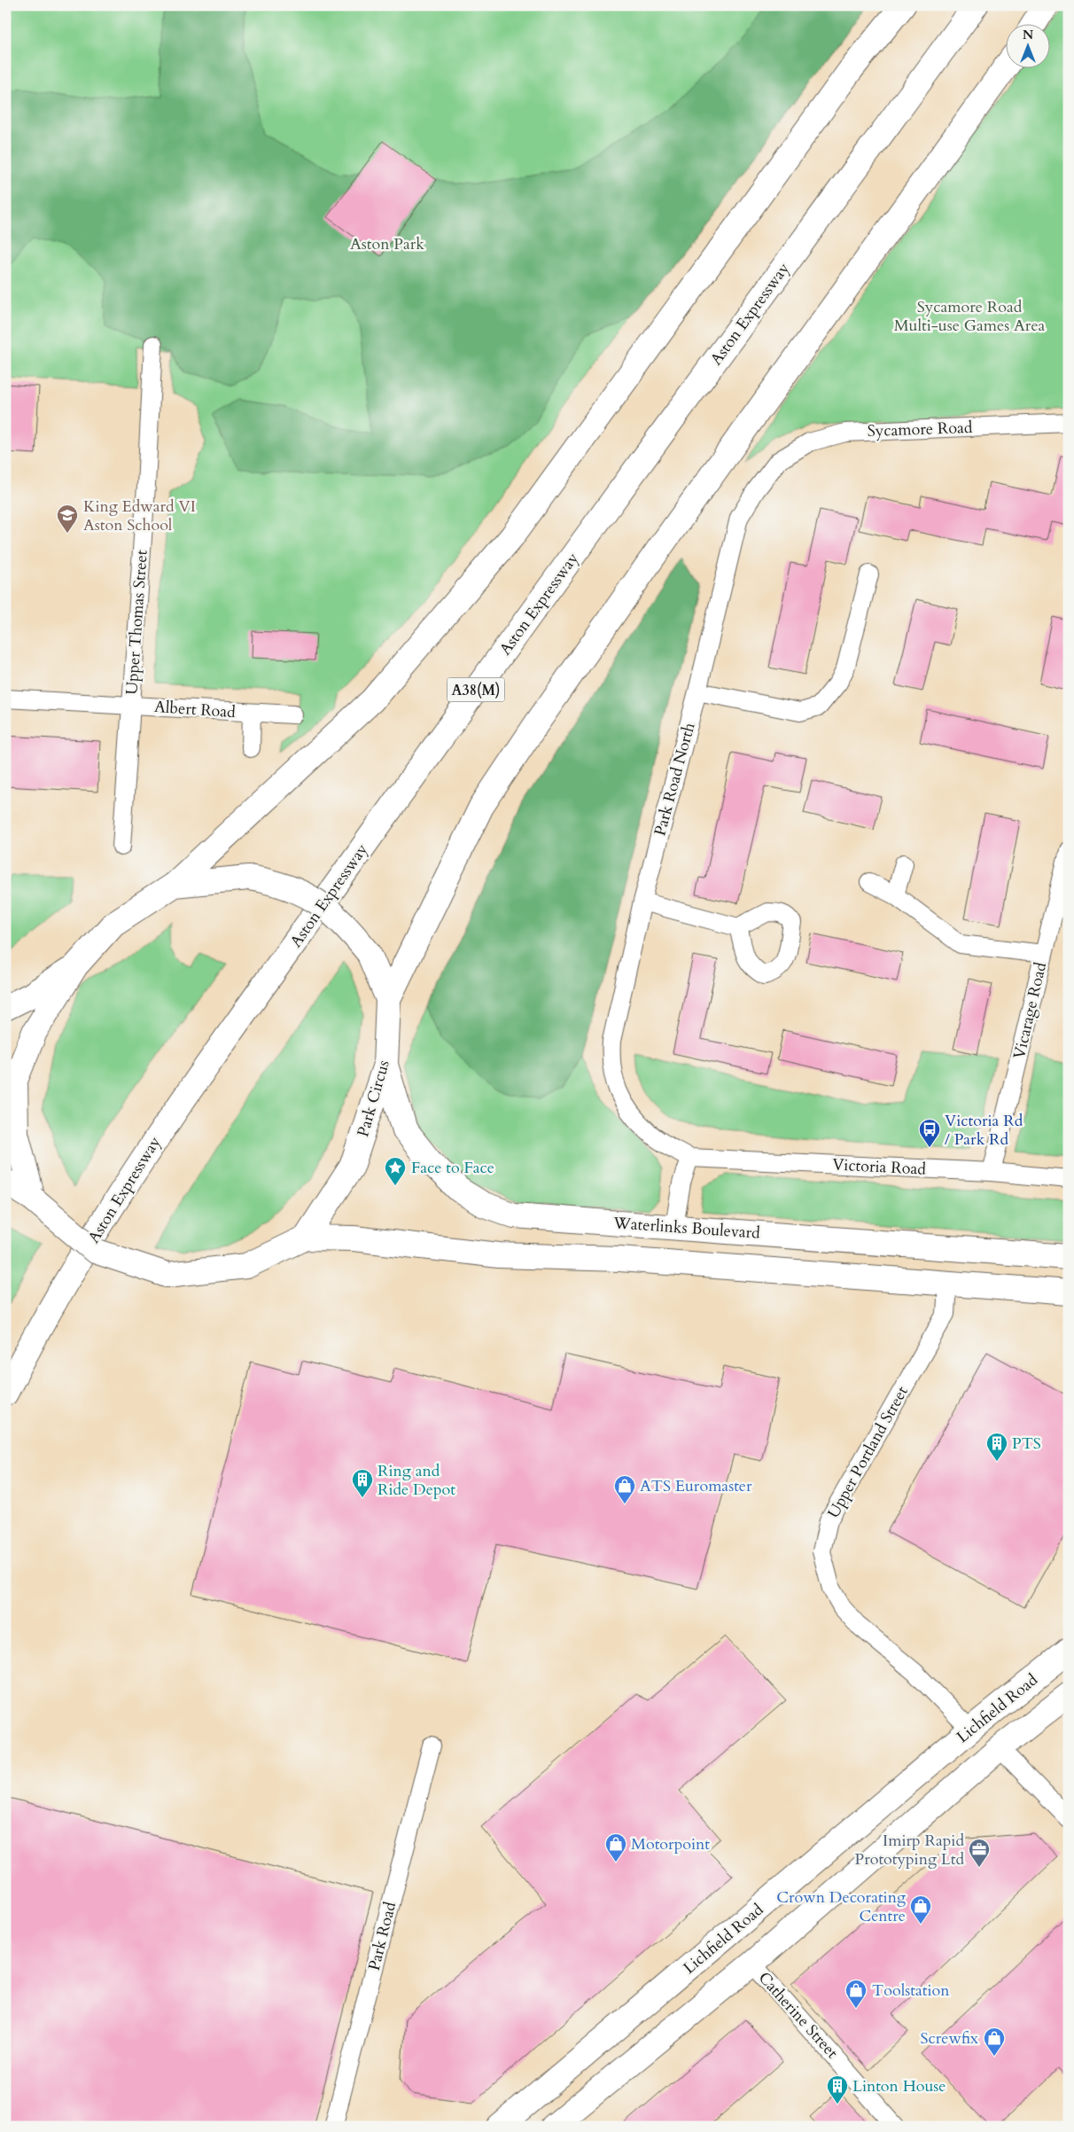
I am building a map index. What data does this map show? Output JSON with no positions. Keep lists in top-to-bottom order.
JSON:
{
  "streets": {
    "main road": [
      "Aston Expressway",
      "A38(M)",
      "Park Circus",
      "Waterlinks Boulevard",
      "Lichfield Road"
    ],
    "street": [
      "Sycamore Road",
      "Upper Thomas Street",
      "Albert Road",
      "Park Road North",
      "Vicarage Road",
      "Victoria Road",
      "Upper Portland Street",
      "Park Road",
      "Catherine Street"
    ]
  },
  "crossings": [
    ["Sycamore Road", "Park Road North"],
    ["Upper Thomas Street", "Albert Road"],
    ["Park Road North", "Victoria Road"],
    ["Vicarage Road", "Victoria Road"],
    ["Park Circus", "Waterlinks Boulevard"],
    ["Upper Portland Street", "Lichfield Road"]
  ],
  "parks": ["Aston Park", "Sycamore Road Multi-use Games Area"],
  "places": {
    "school or university": ["King Edward VI Aston School"],
    "bus stop": ["Victoria Rd / Park Rd"],
    "place": ["Face to Face"],
    "building": ["PTS", "Ring and Ride Depot", "Linton House"],
    "shop": [
      "ATS Euromaster",
      "Motorpoint",
      "Crown Decorating Centre",
      "Toolstation",
      "Screwfix"
    ],
    "office": ["Imirp Rapid Prototyping Ltd"]
  },
  "north": "top"
}
